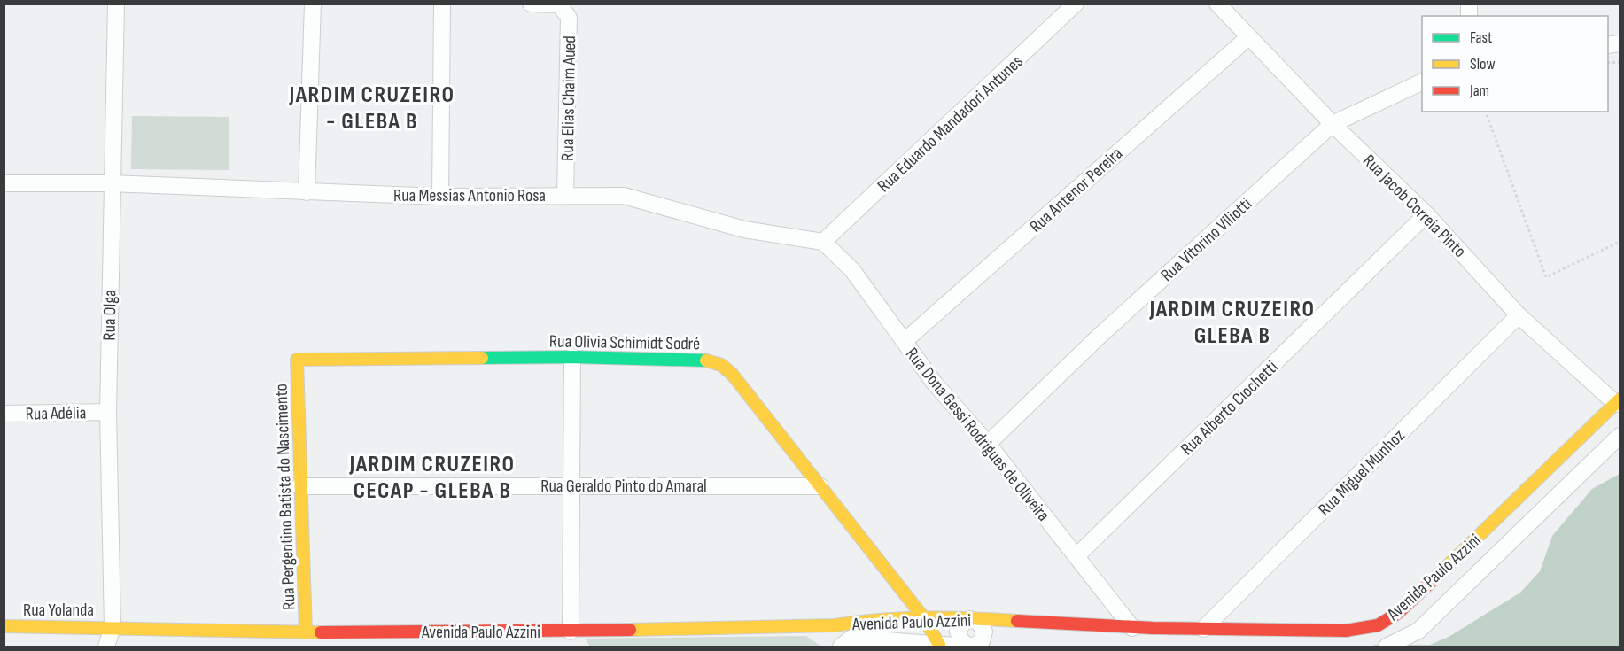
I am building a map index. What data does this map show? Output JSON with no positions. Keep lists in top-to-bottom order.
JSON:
{
  "streets": {
    "street": [
      "Rua Elias Chaim Aued",
      "Rua Eduardo Mandadori Antunes",
      "Rua Antenor Pereira",
      "Rua Messias Antonio Rosa",
      "Rua Jacob Correia Pinto",
      "Rua Vitorino Viliotti",
      "Rua Olga",
      "Rua Olivia Schimidt Sodré",
      "Rua Alberto Ciochetti",
      "Rua Adélia",
      "Rua Dona Gessi Rodrigues de Oliveira",
      "Rua Miguel Munhoz",
      "Rua Geraldo Pinto do Amaral",
      "Rua Pergentino Batista do Nascimento",
      "Avenida Paulo Azzini",
      "Rua Yolanda"
    ]
  },
  "crossings": [
    ["Rua Elias Chaim Aued", "Rua Messias Antonio Rosa"],
    ["Rua Eduardo Mandadori Antunes", "Rua Messias Antonio Rosa"],
    ["Rua Eduardo Mandadori Antunes", "Rua Dona Gessi Rodrigues de Oliveira"],
    ["Rua Antenor Pereira", "Rua Jacob Correia Pinto"],
    ["Rua Antenor Pereira", "Rua Dona Gessi Rodrigues de Oliveira"],
    ["Rua Messias Antonio Rosa", "Rua Olga"],
    ["Rua Messias Antonio Rosa", "Rua Dona Gessi Rodrigues de Oliveira"],
    ["Rua Jacob Correia Pinto", "Rua Vitorino Viliotti"],
    ["Rua Jacob Correia Pinto", "Rua Alberto Ciochetti"],
    ["Rua Jacob Correia Pinto", "Rua Miguel Munhoz"],
    ["Rua Jacob Correia Pinto", "Avenida Paulo Azzini"],
    ["Rua Vitorino Viliotti", "Rua Dona Gessi Rodrigues de Oliveira"],
    ["Rua Olga", "Rua Adélia"],
    ["Rua Olga", "Avenida Paulo Azzini"],
    ["Rua Olga", "Rua Yolanda"],
    ["Rua Olivia Schimidt Sodré", "Rua Geraldo Pinto do Amaral"],
    ["Rua Olivia Schimidt Sodré", "Rua Pergentino Batista do Nascimento"],
    ["Rua Olivia Schimidt Sodré", "Avenida Paulo Azzini"],
    ["Rua Alberto Ciochetti", "Rua Dona Gessi Rodrigues de Oliveira"],
    ["Rua Dona Gessi Rodrigues de Oliveira", "Avenida Paulo Azzini"],
    ["Rua Miguel Munhoz", "Avenida Paulo Azzini"],
    ["Rua Geraldo Pinto do Amaral", "Rua Pergentino Batista do Nascimento"],
    ["Rua Pergentino Batista do Nascimento", "Avenida Paulo Azzini"],
    ["Avenida Paulo Azzini", "Rua Yolanda"]
  ],
  "districts": ["JARDIM CRUZEIRO - GLEBA B", "JARDIM CRUZEIRO GLEBA B", "JARDIM CRUZEIRO CECAP - GLEBA B"],
  "legend": ["Fast", "Slow", "Jam"]
}
